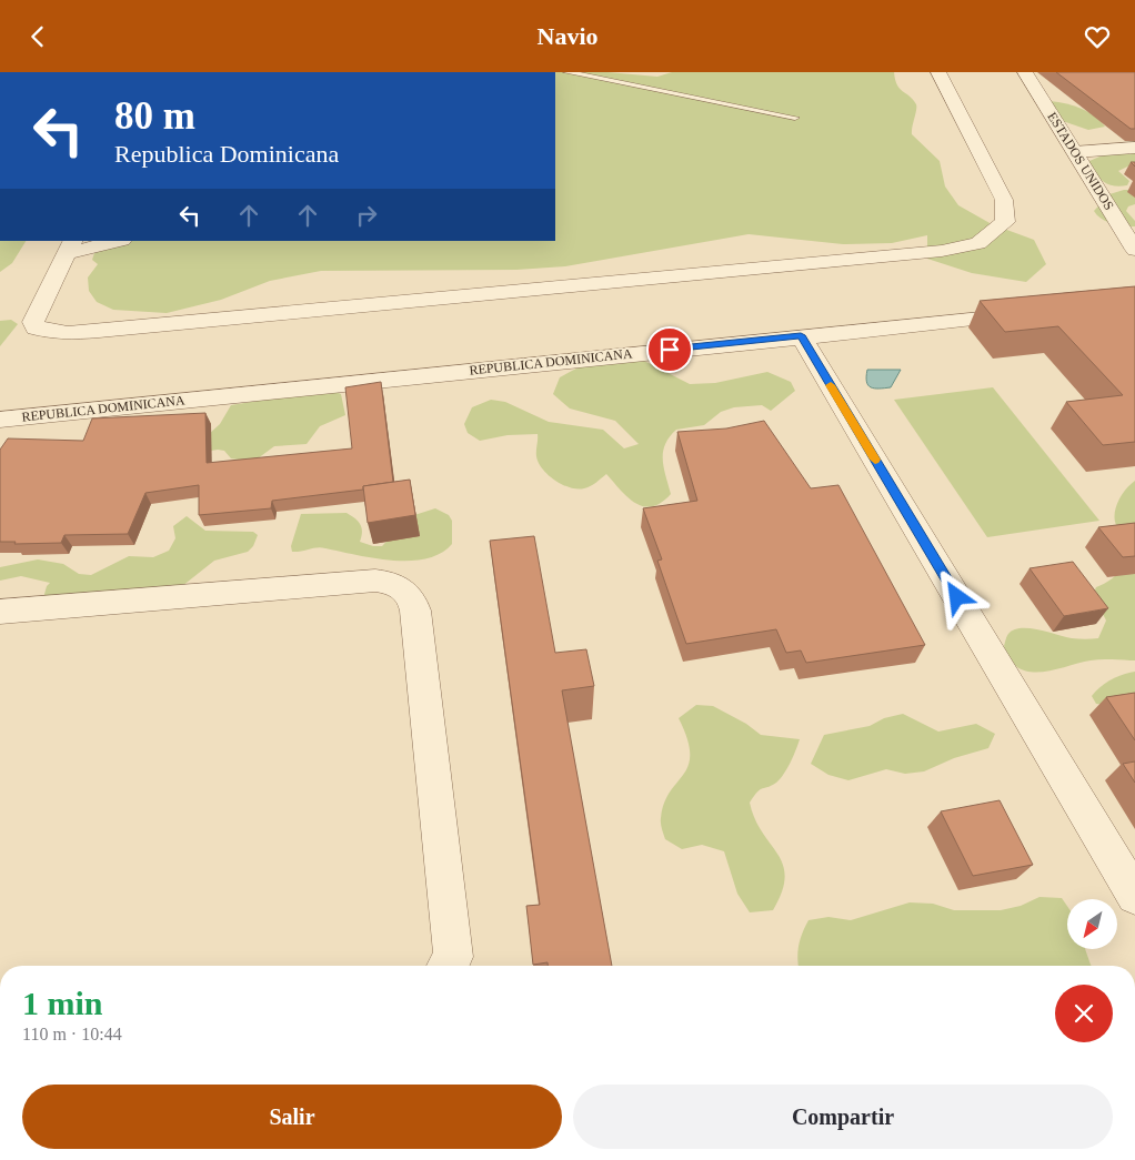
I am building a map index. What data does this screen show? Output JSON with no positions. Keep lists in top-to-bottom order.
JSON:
{
  "streets": {
    "street": ["ESTADOS UNIDOS", "REPUBLICA DOMINICANA"]
  },
  "north": "bottom left",
  "page": {
    "header": "Navio",
    "turn": ["80 m", "Republica Dominicana"],
    "heading": ["1 min", "110 m · 10:44"],
    "buttons": ["Salir", "Compartir"]
  }
}
